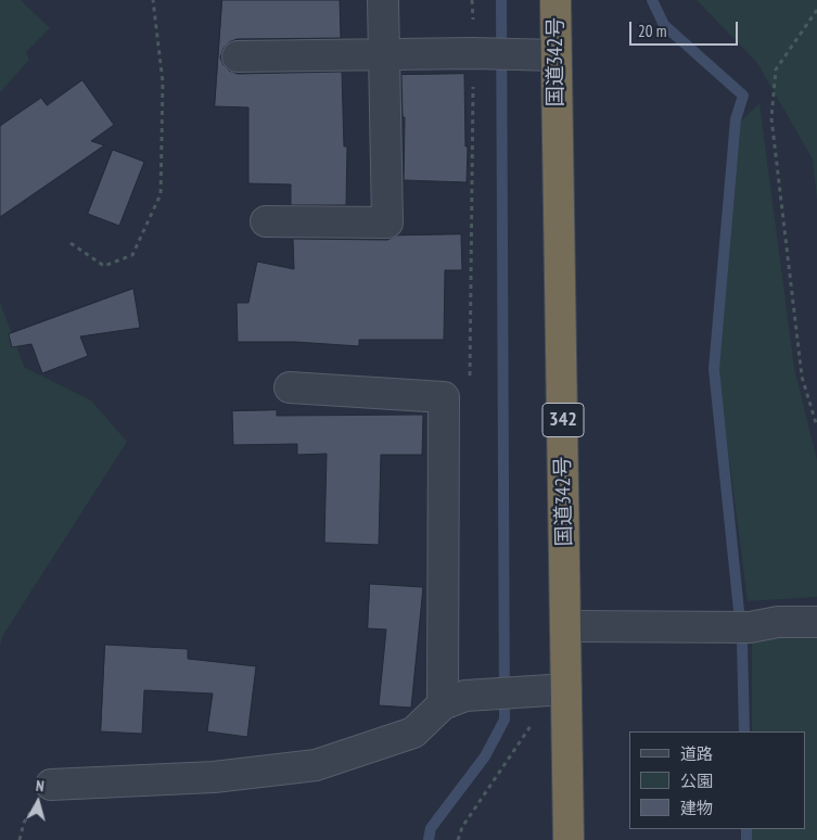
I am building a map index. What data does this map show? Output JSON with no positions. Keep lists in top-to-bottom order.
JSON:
{
  "streets": {
    "highway": ["国道342号", "342"]
  },
  "legend": ["道路", "公園", "建物"],
  "scale_bar": "20 m",
  "north": "top"
}
